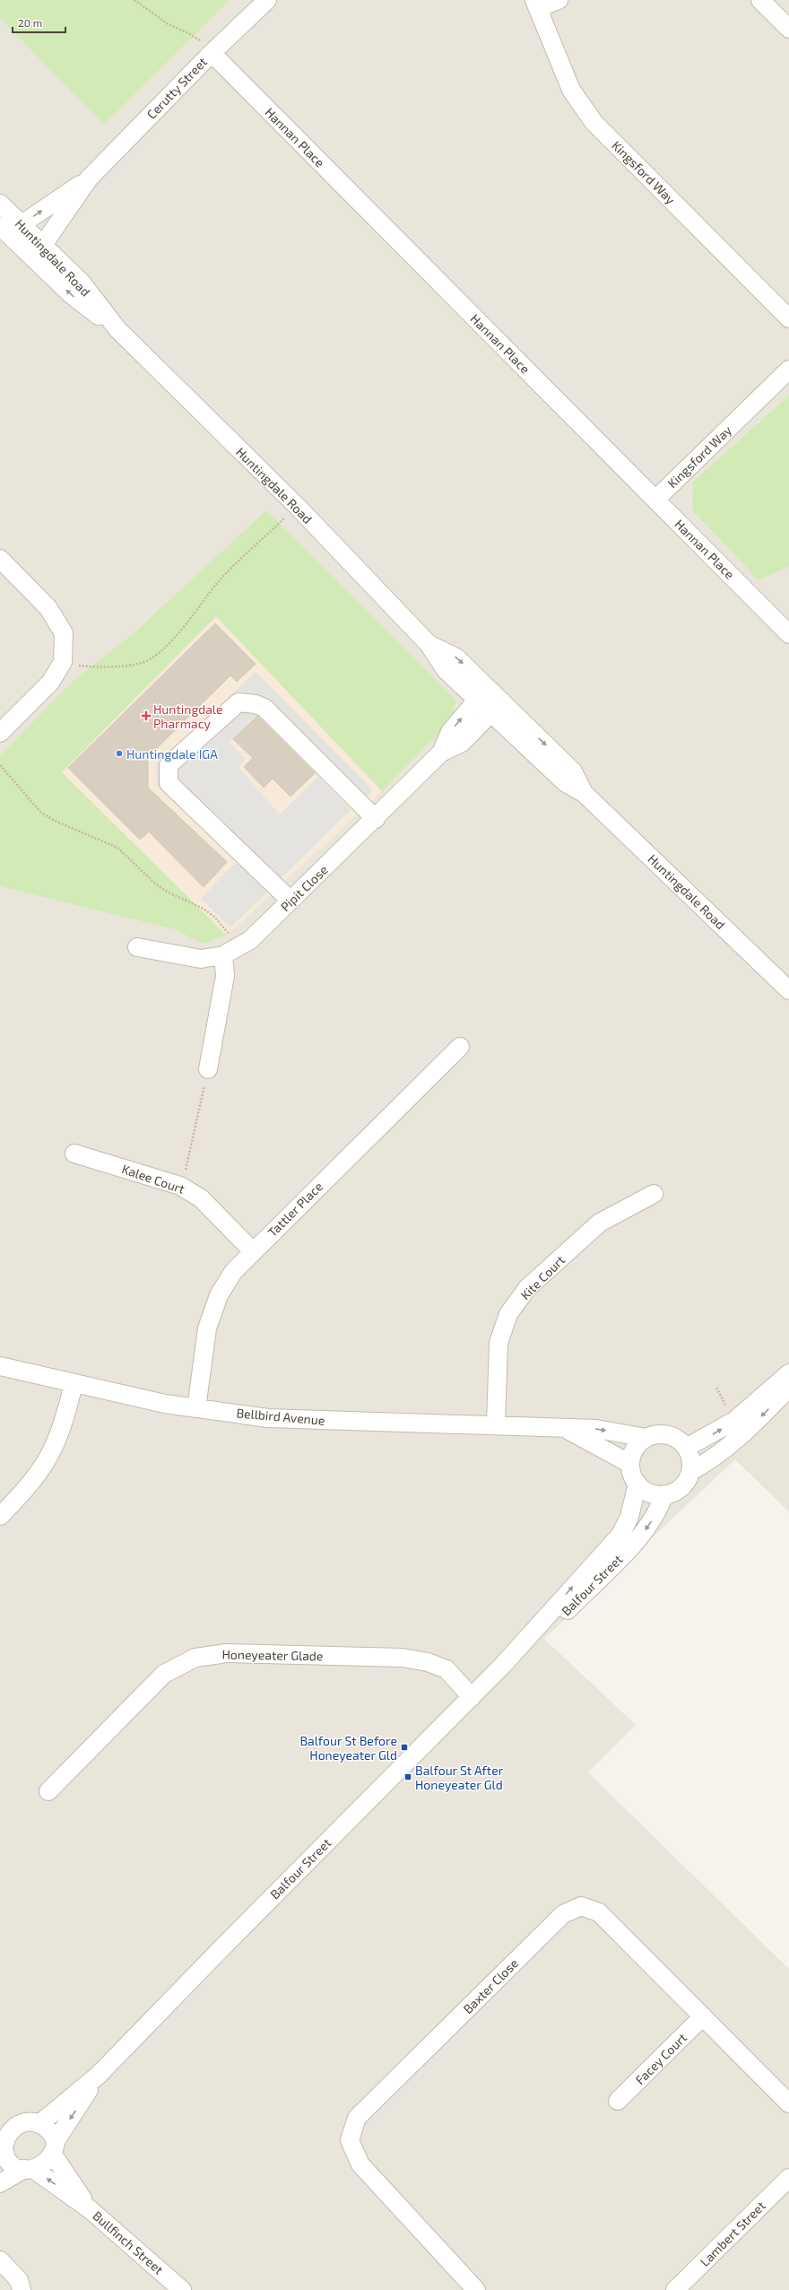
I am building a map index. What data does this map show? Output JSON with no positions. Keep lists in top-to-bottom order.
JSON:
{
  "streets": {
    "street": [
      "Cerutty Street",
      "Hannan Place",
      "Kingsford Way",
      "Huntingdale Road",
      "Pipit Close",
      "Kalee Court",
      "Tattler Place",
      "Kite Court",
      "Bellbird Avenue",
      "Balfour Street",
      "Honeyeater Glade",
      "Baxter Close",
      "Facey Court",
      "Lambert Street",
      "Bullfinch Street"
    ]
  },
  "crossings": [
    ["Cerutty Street", "Hannan Place"],
    ["Cerutty Street", "Huntingdale Road"],
    ["Hannan Place", "Kingsford Way"],
    ["Huntingdale Road", "Pipit Close"],
    ["Kalee Court", "Tattler Place"],
    ["Tattler Place", "Bellbird Avenue"],
    ["Kite Court", "Bellbird Avenue"],
    ["Bellbird Avenue", "Balfour Street"],
    ["Balfour Street", "Honeyeater Glade"],
    ["Balfour Street", "Bullfinch Street"],
    ["Baxter Close", "Facey Court"]
  ],
  "places": {
    "health": ["Huntingdale Pharmacy"],
    "other": ["Huntingdale IGA"],
    "transit": ["Balfour St Before Honeyeater Gld", "Balfour St After Honeyeater Gld"]
  },
  "scale_bar": "20 m"
}
